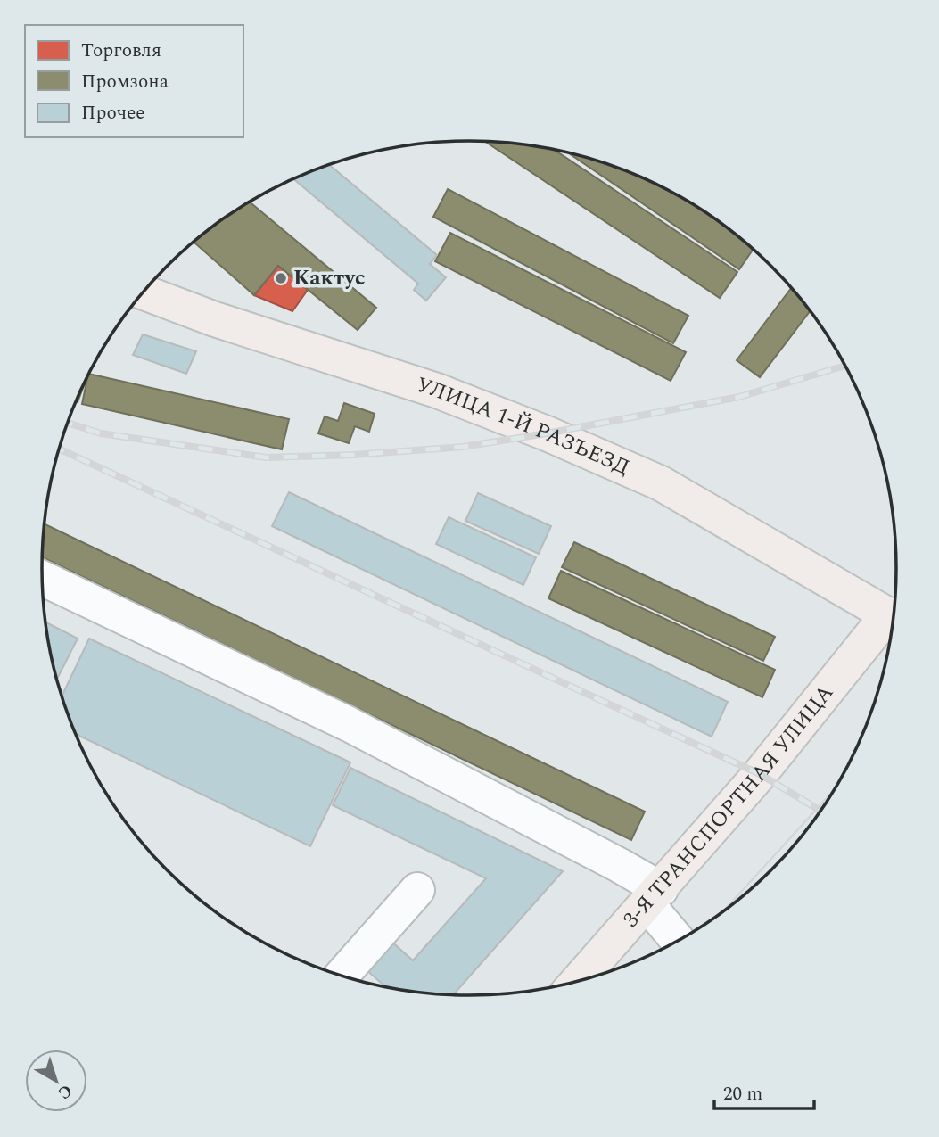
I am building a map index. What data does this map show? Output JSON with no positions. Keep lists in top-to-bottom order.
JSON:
{
  "streets": {
    "main road": ["УЛИЦА 1-Й РАЗЪЕЗД", "3-Я ТРАНСПОРТНАЯ УЛИЦА"]
  },
  "places": ["Кактус"],
  "legend": ["Торговля", "Промзона", "Прочее"],
  "scale_bar": "20 m",
  "north": "bottom right"
}
